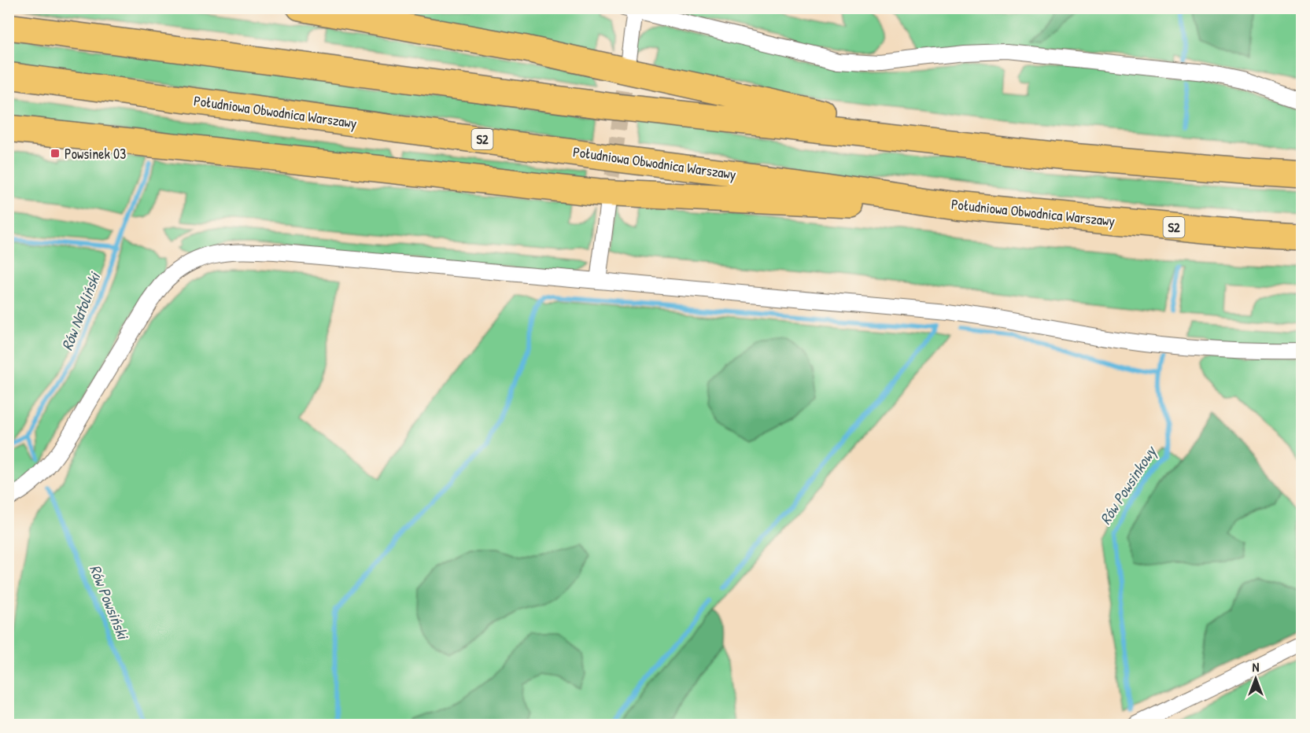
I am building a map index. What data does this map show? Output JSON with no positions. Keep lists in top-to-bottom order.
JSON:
{
  "streets": {
    "highway": ["Południowa Obwodnica Warszawy", "S2"]
  },
  "water": ["Rów Natoliński", "Rów Powsinkowy", "Rów Powsiński"],
  "places": {
    "transit": ["Powsinek 03"]
  },
  "north": "top"
}
